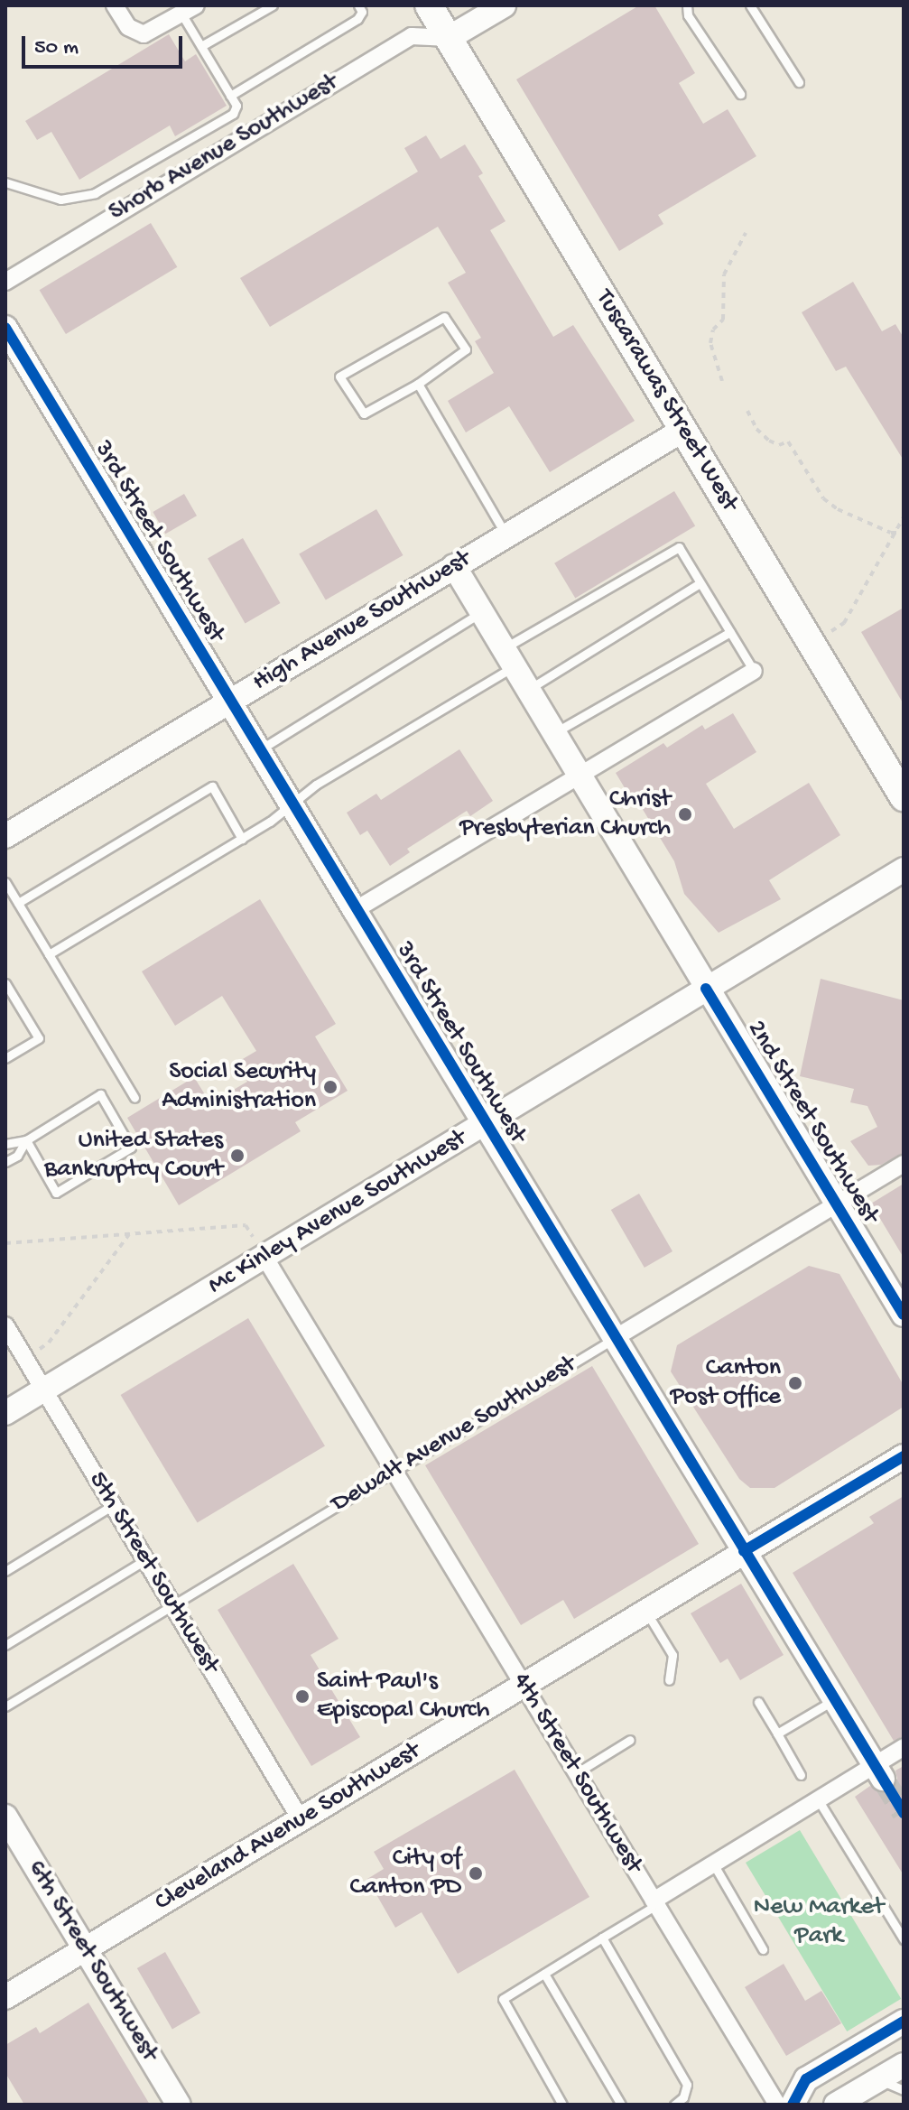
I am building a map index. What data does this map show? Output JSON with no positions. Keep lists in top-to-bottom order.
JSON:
{
  "streets": {
    "main road": ["Tuscarawas Street West"],
    "street": [
      "Shorb Avenue Southwest",
      "3rd Street Southwest",
      "High Avenue Southwest",
      "2nd Street Southwest",
      "Mc Kinley Avenue Southwest",
      "Dewalt Avenue Southwest",
      "5th Street Southwest",
      "4th Street Southwest",
      "Cleveland Avenue Southwest",
      "6th Street Southwest"
    ]
  },
  "crossings": [
    ["Shorb Avenue Southwest", "Tuscarawas Street West"],
    ["Tuscarawas Street West", "High Avenue Southwest"],
    ["3rd Street Southwest", "High Avenue Southwest"],
    ["3rd Street Southwest", "Mc Kinley Avenue Southwest"],
    ["3rd Street Southwest", "Dewalt Avenue Southwest"],
    ["3rd Street Southwest", "Cleveland Avenue Southwest"],
    ["High Avenue Southwest", "2nd Street Southwest"],
    ["2nd Street Southwest", "Mc Kinley Avenue Southwest"],
    ["2nd Street Southwest", "Dewalt Avenue Southwest"],
    ["Mc Kinley Avenue Southwest", "5th Street Southwest"],
    ["Mc Kinley Avenue Southwest", "4th Street Southwest"],
    ["Dewalt Avenue Southwest", "5th Street Southwest"],
    ["Dewalt Avenue Southwest", "4th Street Southwest"],
    ["5th Street Southwest", "Cleveland Avenue Southwest"],
    ["4th Street Southwest", "Cleveland Avenue Southwest"],
    ["Cleveland Avenue Southwest", "6th Street Southwest"]
  ],
  "parks": ["New Market Park"],
  "places": [
    "Christ Presbyterian Church",
    "Social Security Administration",
    "United States Bankruptcy Court",
    "Canton Post Office",
    "Saint Paul's Episcopal Church",
    "City of Canton PD"
  ],
  "scale_bar": "50 m"
}
